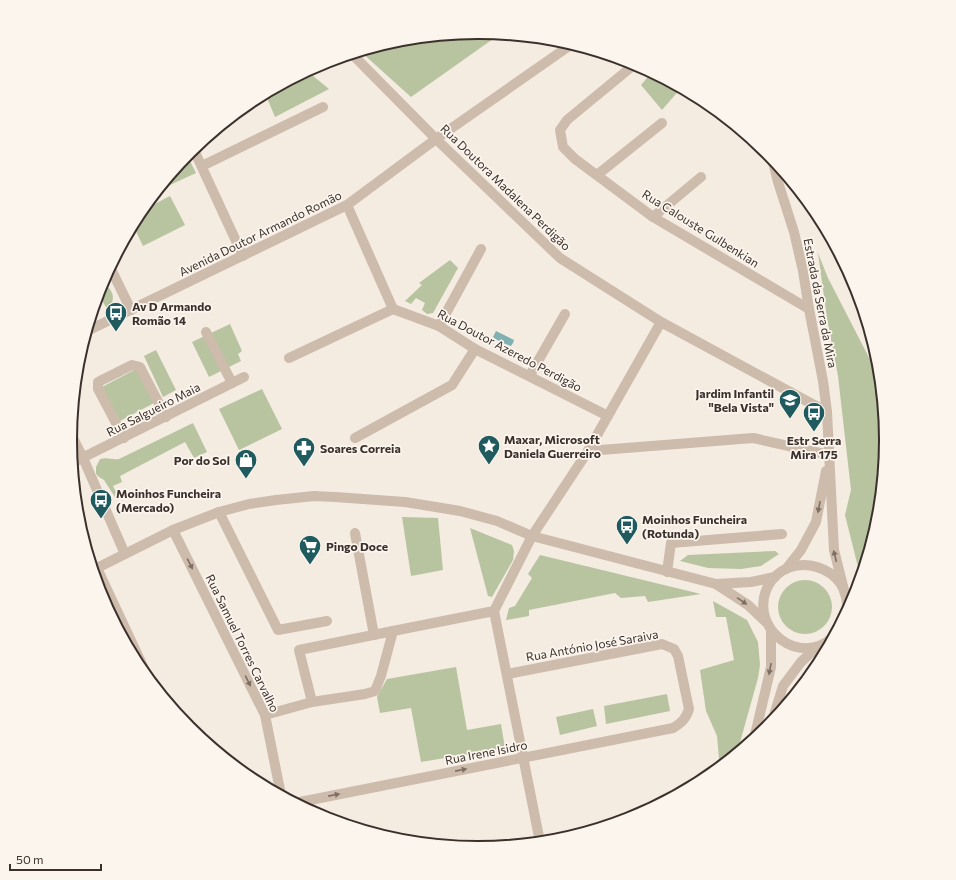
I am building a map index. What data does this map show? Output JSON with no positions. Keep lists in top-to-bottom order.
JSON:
{
  "streets": {
    "street": [
      "Rua Doutora Madalena Perdigão",
      "Rua Calouste Gulbenkian",
      "Avenida Doutor Armando Romão",
      "Estrada da Serra da Mira",
      "Rua Doutor Azeredo Perdigão",
      "Rua Salgueiro Maia",
      "Rua Samuel Torres Carvalho",
      "Rua António José Saraiva",
      "Rua Irene Isidro"
    ]
  },
  "crossings": [
    ["Rua Doutora Madalena Perdigão", "Avenida Doutor Armando Romão"],
    ["Rua Doutora Madalena Perdigão", "Estrada da Serra da Mira"],
    ["Rua Calouste Gulbenkian", "Estrada da Serra da Mira"],
    ["Rua António José Saraiva", "Rua Irene Isidro"]
  ],
  "one_way": ["Rua Samuel Torres Carvalho", "Rua Irene Isidro"],
  "places": {
    "bus stop": [
      "Av D Armando Romão 14",
      "Estr Serra Mira 175",
      "Moinhos Funcheira (Mercado)",
      "Moinhos Funcheira (Rotunda)"
    ],
    "school or university": ["Jardim Infantil \"Bela Vista\""],
    "place": ["Maxar, Microsoft Daniela Guerreiro"],
    "pharmacy": ["Soares Correia"],
    "shop": ["Por do Sol"],
    "supermarket": ["Pingo Doce"]
  },
  "scale_bar": "50 m"
}
